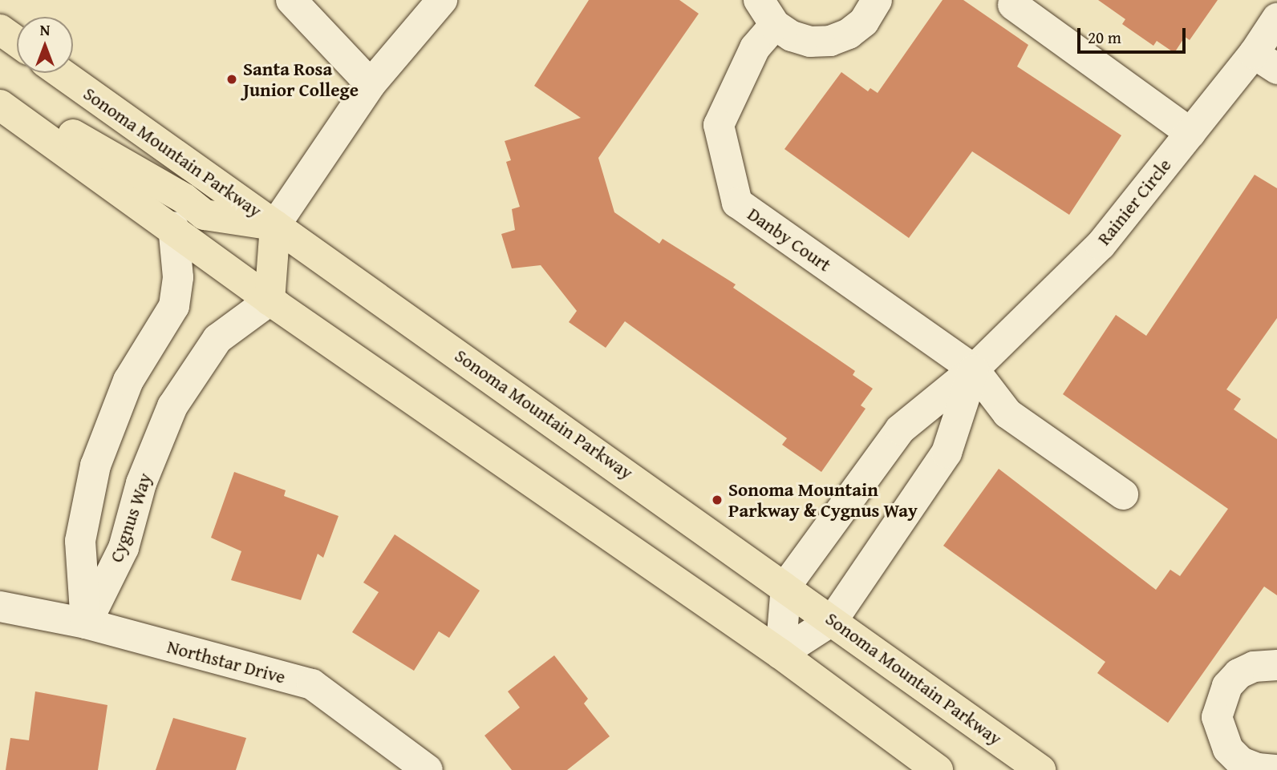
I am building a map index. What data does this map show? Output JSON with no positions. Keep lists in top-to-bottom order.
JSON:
{
  "streets": {
    "main road": ["Sonoma Mountain Parkway"],
    "street": [
      "Rainier Circle",
      "Danby Court",
      "Cygnus Way",
      "Northstar Drive"
    ]
  },
  "crossings": [
    ["Sonoma Mountain Parkway", "Rainier Circle"],
    ["Rainier Circle", "Danby Court"],
    ["Cygnus Way", "Northstar Drive"]
  ],
  "places": ["Santa Rosa Junior College", "Sonoma Mountain Parkway & Cygnus Way"],
  "scale_bar": "20 m",
  "north": "top"
}
